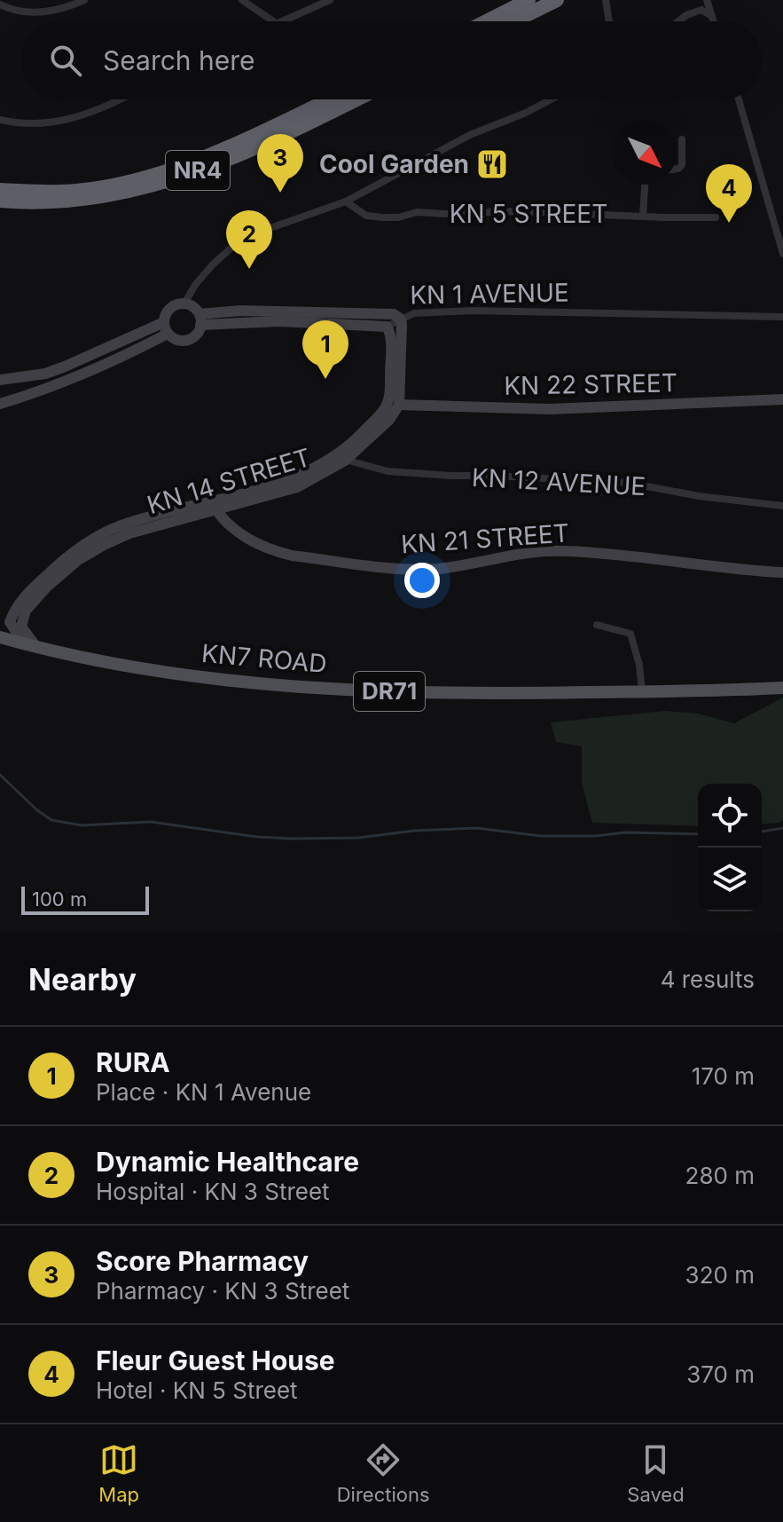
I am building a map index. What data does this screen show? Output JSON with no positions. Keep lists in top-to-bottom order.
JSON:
{
  "streets": {
    "highway": ["NR4"],
    "main road": ["KN7 ROAD", "DR71"],
    "street": [
      "KN 5 STREET",
      "KN 1 AVENUE",
      "KN 22 STREET",
      "KN 14 STREET",
      "KN 12 AVENUE",
      "KN 21 STREET"
    ]
  },
  "crossings": [
    ["KN 22 STREET", "KN 14 STREET"],
    ["KN 14 STREET", "KN 12 AVENUE"],
    ["KN 14 STREET", "KN 21 STREET"],
    ["KN 14 STREET", "KN7 ROAD"]
  ],
  "places": {
    "restaurant": ["Cool Garden"]
  },
  "scale_bar": "100 m",
  "north": "bottom right",
  "page": {
    "search": "Search here",
    "pins": [
      "3",
      "4",
      "2",
      "1"
    ],
    "scale": "100 m",
    "heading": ["Nearby", "4 results"],
    "list": [
      {
        "mark": "1",
        "name": "RURA",
        "note": "Place · KN 1 Avenue",
        "value": "170 m"
      },
      {
        "mark": "2",
        "name": "Dynamic Healthcare",
        "note": "Hospital · KN 3 Street",
        "value": "280 m"
      },
      {
        "mark": "3",
        "name": "Score Pharmacy",
        "note": "Pharmacy · KN 3 Street",
        "value": "320 m"
      },
      {
        "mark": "4",
        "name": "Fleur Guest House",
        "note": "Hotel · KN 5 Street",
        "value": "370 m"
      }
    ],
    "nav": ["Map", "Directions", "Saved"]
  }
}
